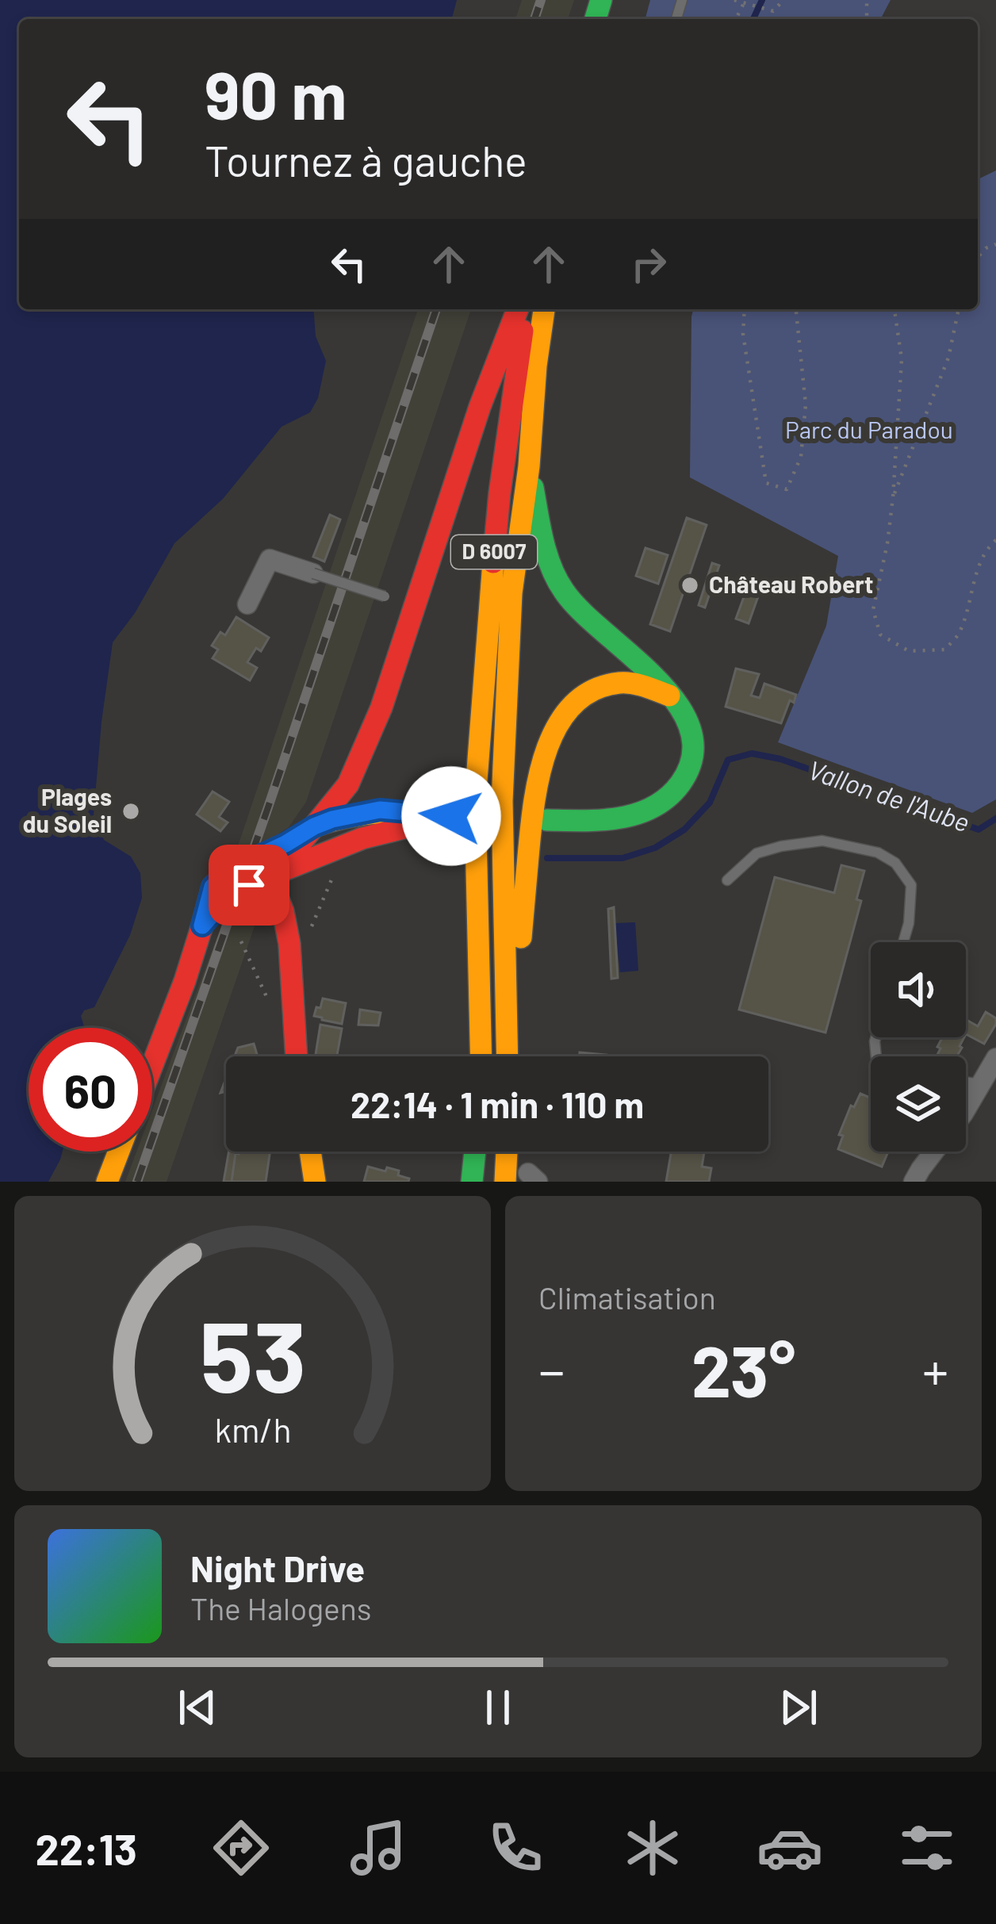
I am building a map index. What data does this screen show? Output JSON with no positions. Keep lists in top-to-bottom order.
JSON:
{
  "streets": {
    "main road": ["D 6007"]
  },
  "water": ["Vallon de l'Aube"],
  "parks": ["Parc du Paradou"],
  "places": ["Château Robert", "Plages du Soleil"],
  "page": {
    "turn": ["90 m", "Tournez à gauche"],
    "limit": "60",
    "trip": "22:14 · 1 min · 110 m",
    "tile": "Climatisation",
    "heat": ["−", "23°", "+"],
    "song": ["Night Drive", "The Halogens"],
    "tabs": "22:13",
    "gauge": ["53", "km/h"]
  }
}
